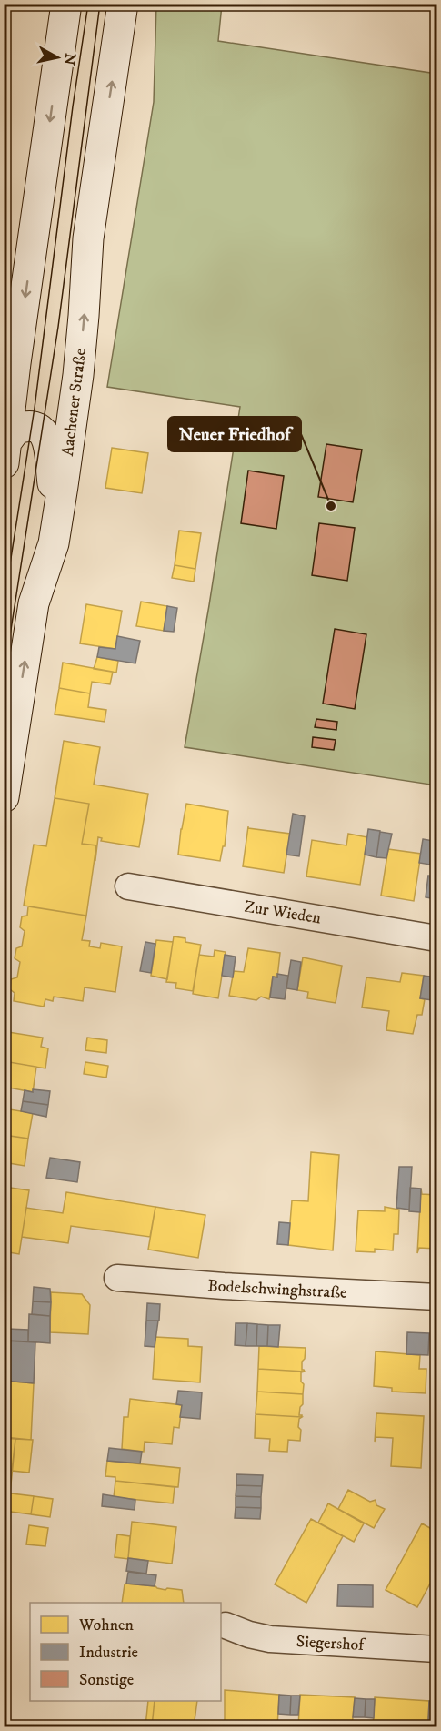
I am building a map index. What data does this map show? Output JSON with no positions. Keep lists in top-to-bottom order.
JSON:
{
  "streets": {
    "main road": ["Aachener Straße"],
    "street": ["Zur Wieden", "Bodelschwinghstraße", "Siegershof"]
  },
  "places": ["Neuer Friedhof"],
  "legend": ["Wohnen", "Industrie", "Sonstige"],
  "north": "right"
}
